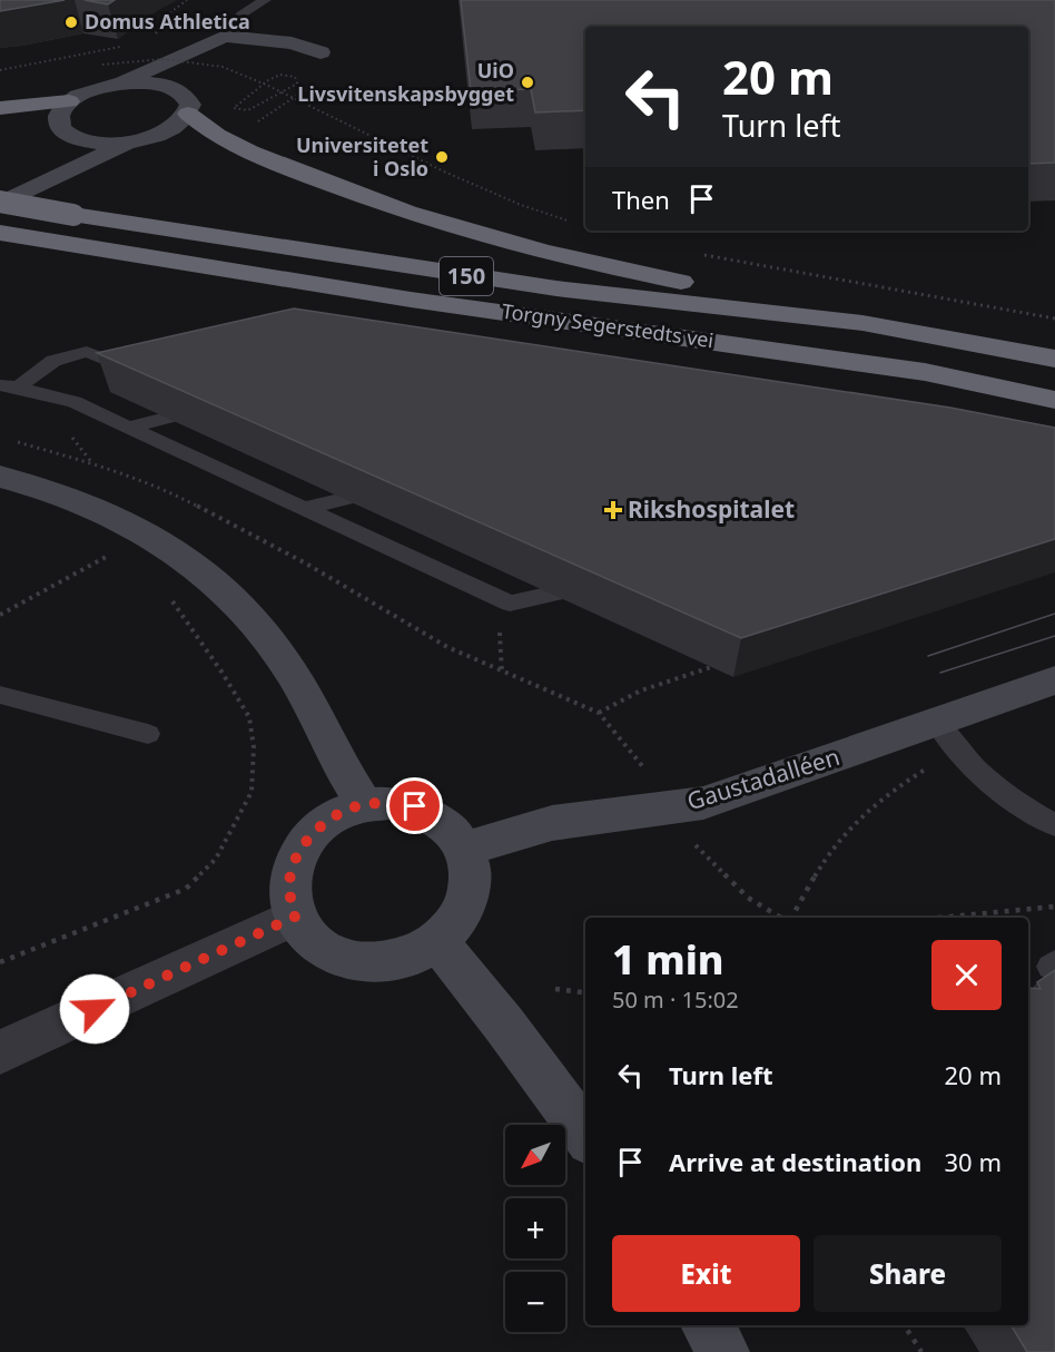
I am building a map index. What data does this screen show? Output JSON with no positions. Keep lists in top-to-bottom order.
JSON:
{
  "streets": {
    "highway": ["150", "Torgny Segerstedts vei"],
    "street": ["Gaustadalléen"]
  },
  "places": {
    "other": ["Domus Athletica", "UiO Livsvitenskapsbygget", "Universitetet i Oslo"],
    "health": ["Rikshospitalet"]
  },
  "north": "bottom left",
  "page": {
    "turn": ["20 m", "Turn left"],
    "then": "Then",
    "heading": ["1 min", "50 m · 15:02"],
    "list": [
      {
        "name": "Turn left",
        "value": "20 m"
      },
      {
        "name": "Arrive at destination",
        "value": "30 m"
      }
    ],
    "map_buttons": ["+", "−"],
    "buttons": ["Exit", "Share"]
  }
}
